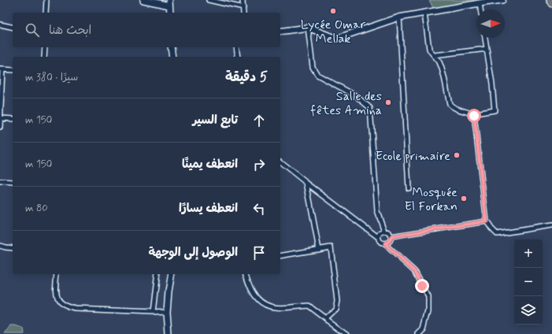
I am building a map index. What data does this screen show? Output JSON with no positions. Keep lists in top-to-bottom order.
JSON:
{
  "places": [
    "Lycée Omar Mellak",
    "Salle des fêtes Amina",
    "Ecole primaire",
    "Mosquée El Forkan"
  ],
  "north": "right",
  "page": {
    "search": "ابحث هنا",
    "heading": ["5 دقيقة", "سيرًا · 380 m"],
    "list": [
      ["تابع السير", "150 m"],
      ["انعطف يمينًا", "150 m"],
      ["انعطف يسارًا", "80 m"],
      "الوصول إلى الوجهة"
    ],
    "map_buttons": ["+", "−"]
  }
}
